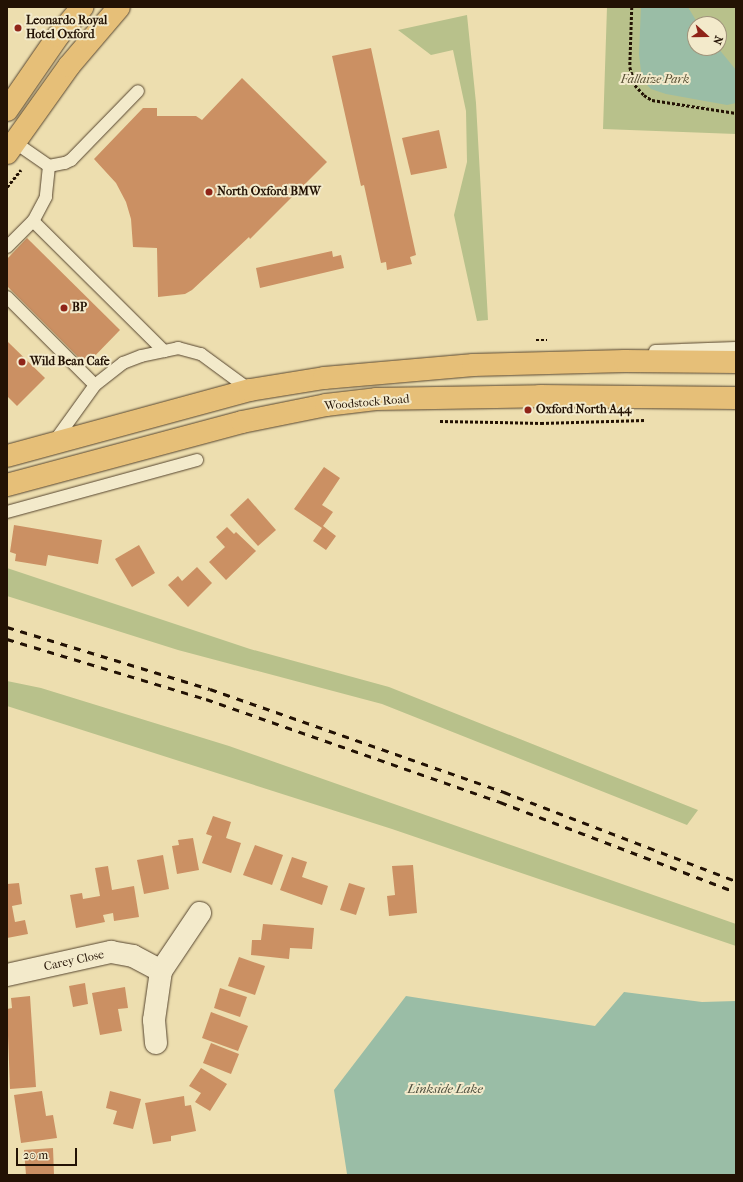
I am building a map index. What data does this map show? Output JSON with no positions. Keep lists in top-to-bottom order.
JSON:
{
  "streets": {
    "highway": ["Woodstock Road"],
    "street": ["Carey Close"]
  },
  "water": ["Linkside Lake"],
  "parks": ["Fallaize Park"],
  "places": [
    "Leonardo Royal Hotel Oxford",
    "North Oxford BMW",
    "BP",
    "Wild Bean Cafe",
    "Oxford North A44"
  ],
  "scale_bar": "20 m",
  "north": "right"
}
